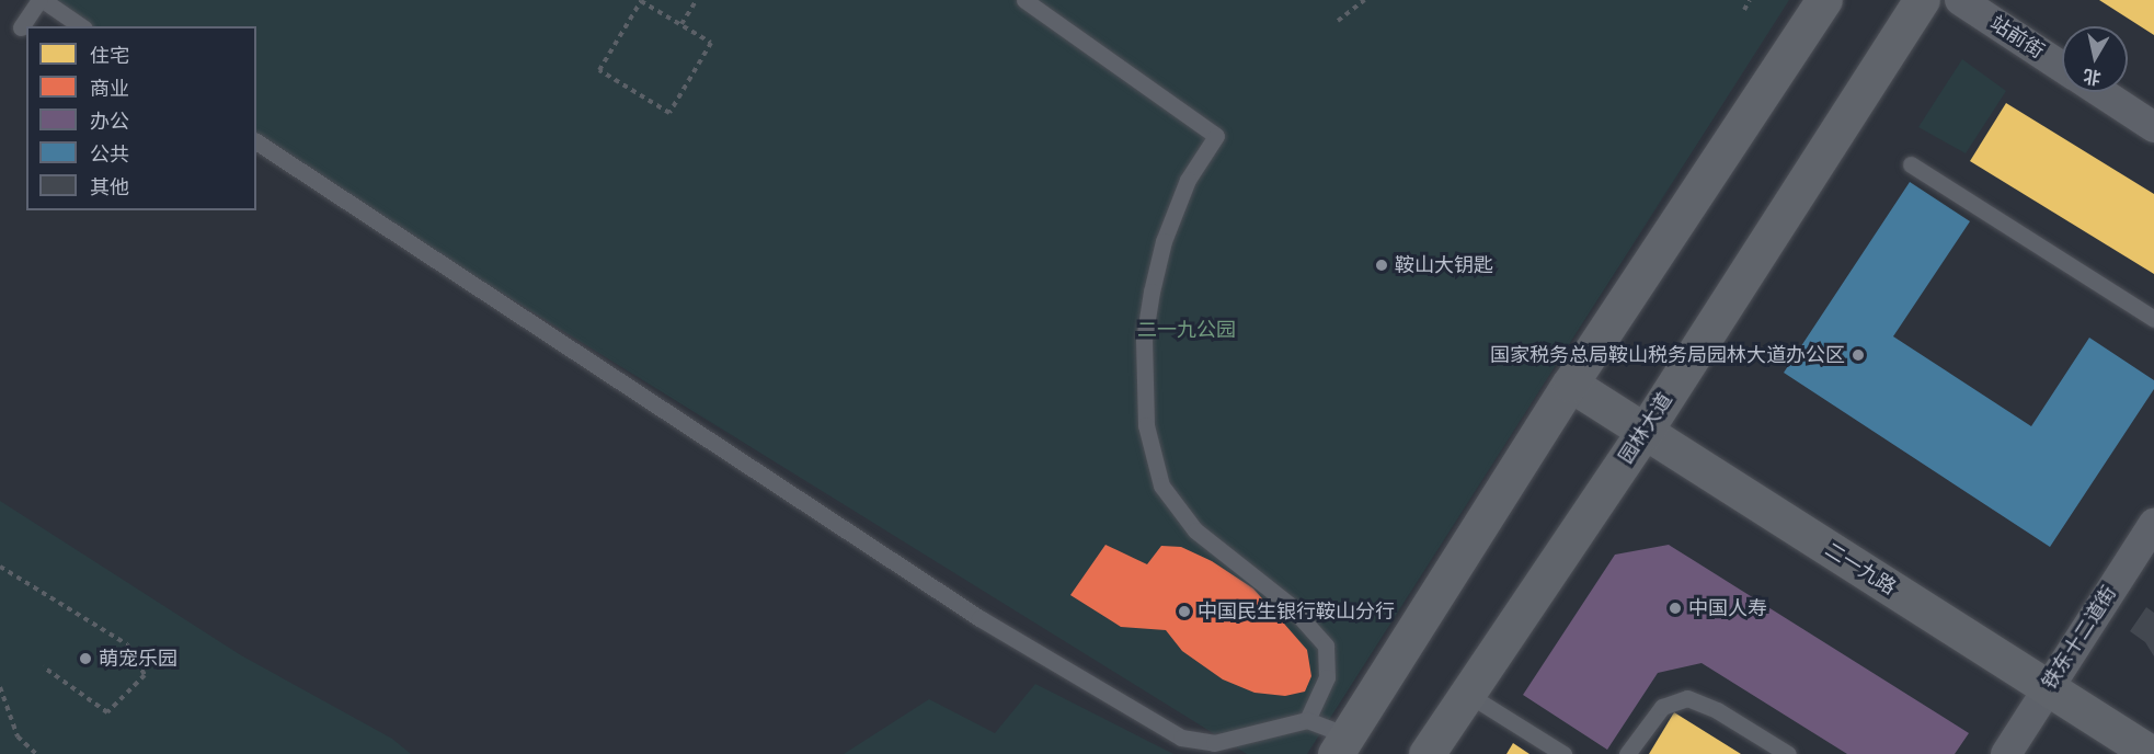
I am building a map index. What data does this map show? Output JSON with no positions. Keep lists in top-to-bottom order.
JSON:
{
  "streets": {
    "main road": ["园林大道", "二一九路"],
    "street": ["站前街", "铁东十二道街"]
  },
  "crossings": [
    ["园林大道", "二一九路"],
    ["二一九路", "铁东十二道街"]
  ],
  "parks": ["二一九公园"],
  "places": [
    "鞍山大钥匙",
    "国家税务总局鞍山税务局园林大道办公区",
    "中国人寿",
    "中国民生银行鞍山分行",
    "萌宠乐园"
  ],
  "legend": [
    "住宅",
    "商业",
    "办公",
    "公共",
    "其他"
  ],
  "north": "bottom"
}
